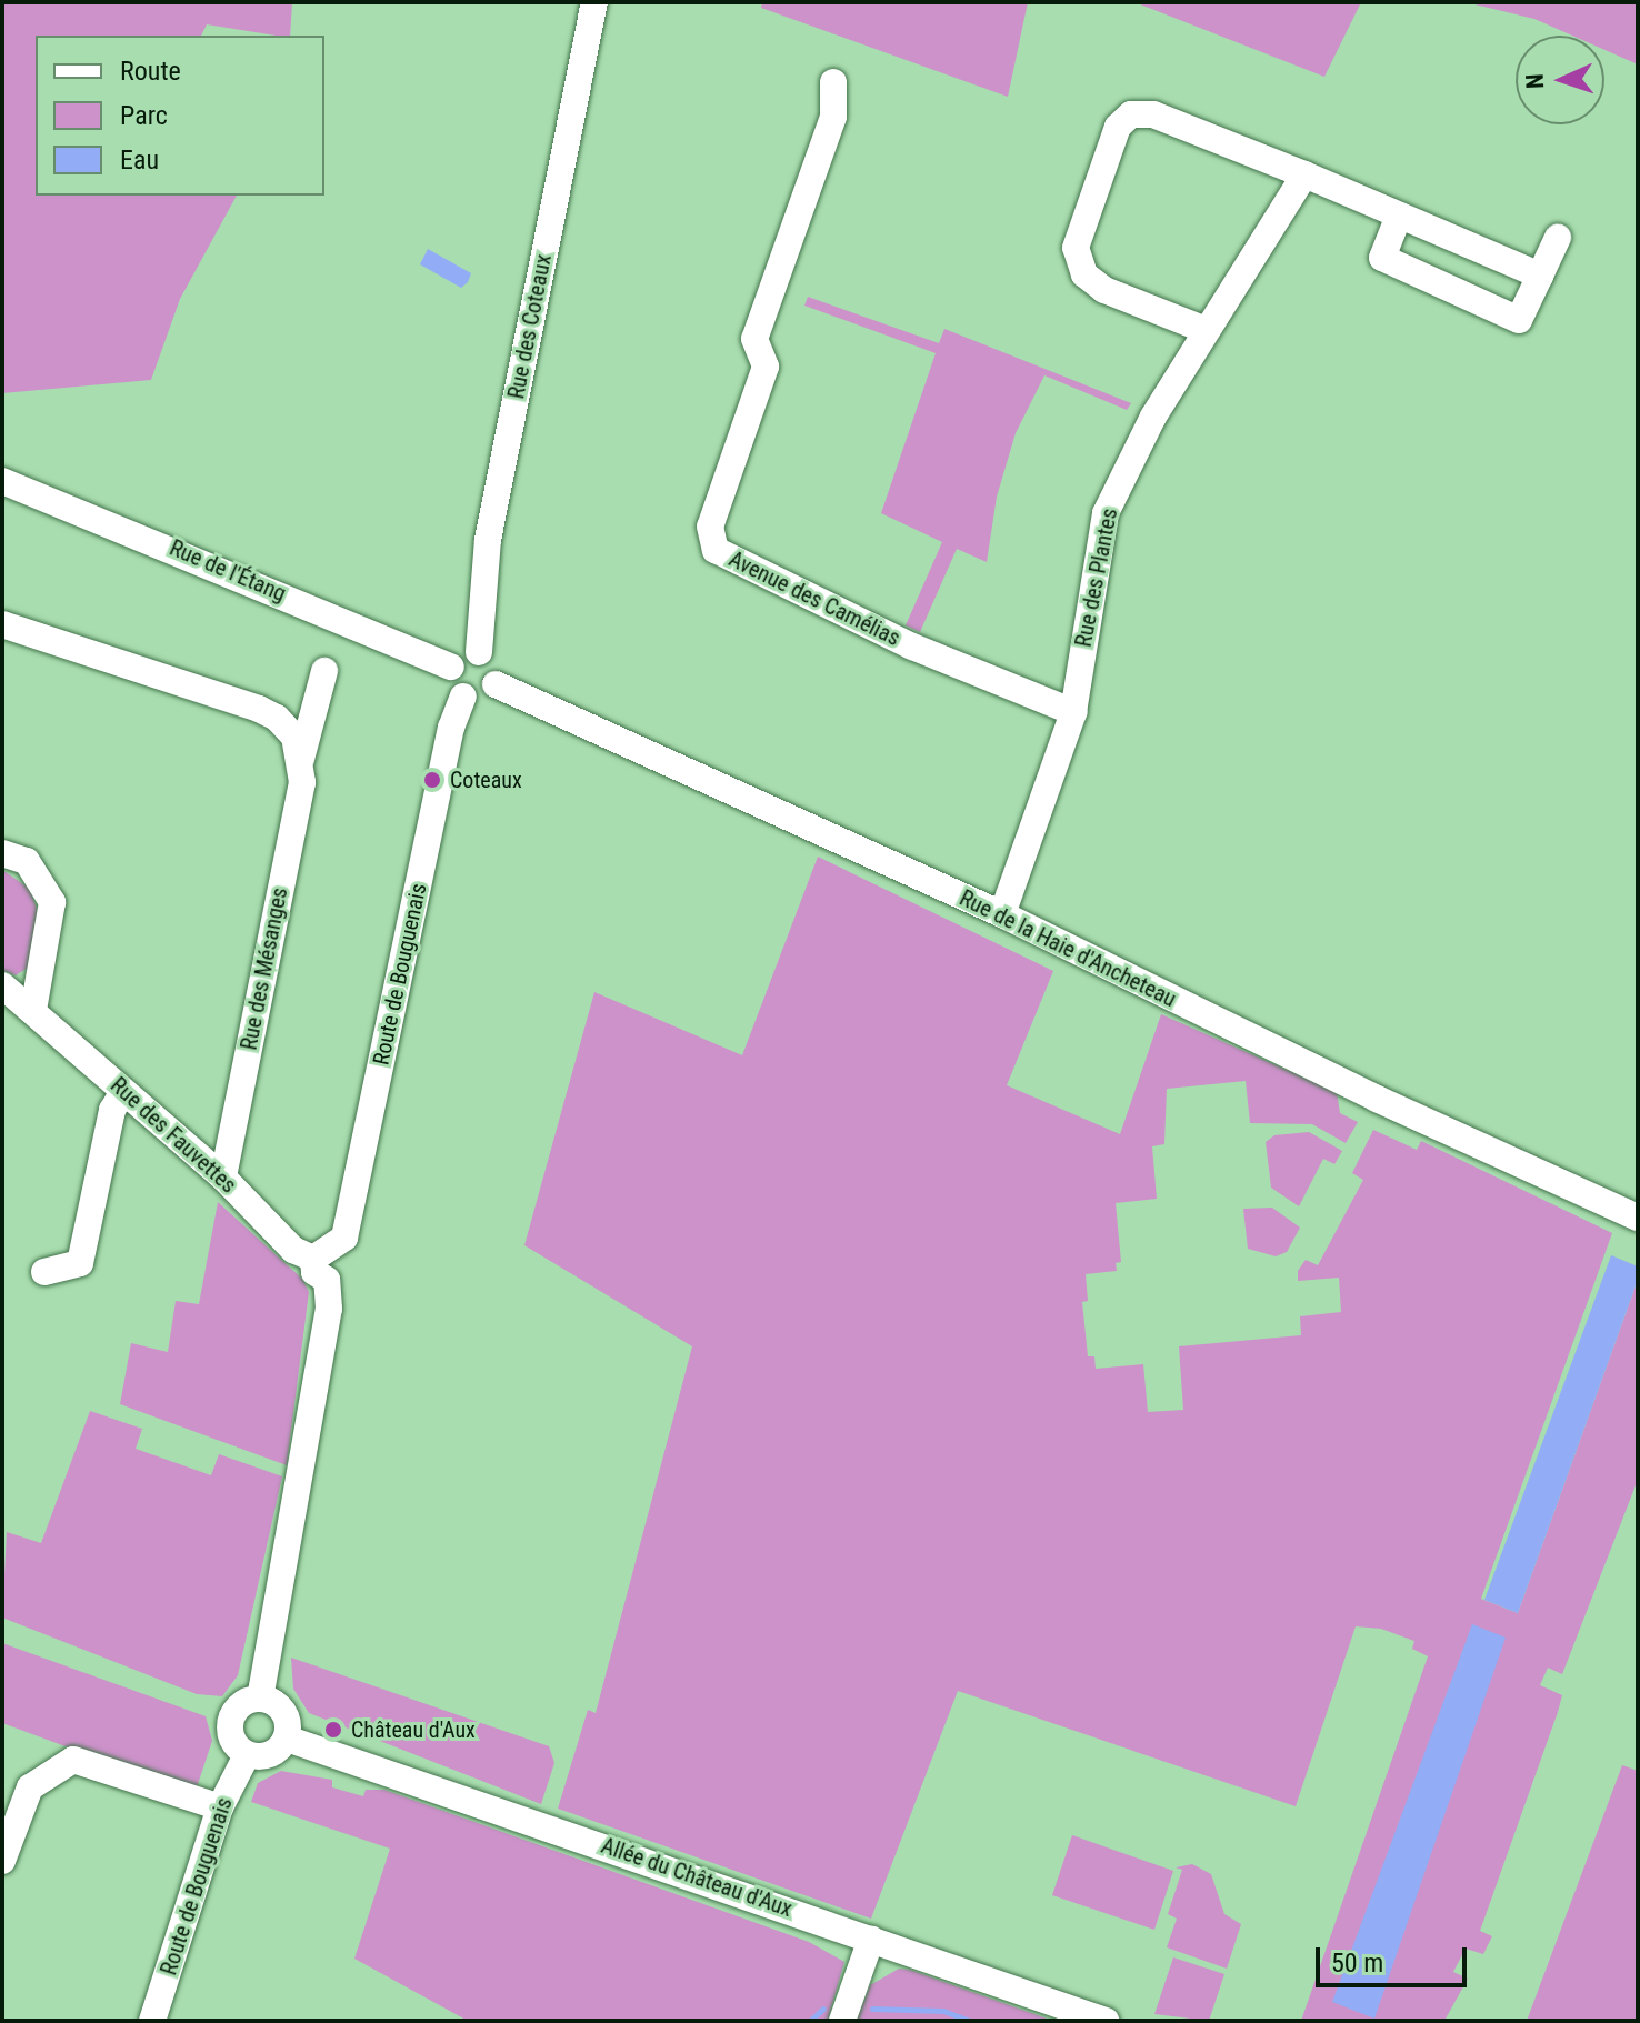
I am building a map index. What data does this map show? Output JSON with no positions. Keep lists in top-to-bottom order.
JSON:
{
  "streets": {
    "street": [
      "Rue des Coteaux",
      "Rue de l'Étang",
      "Rue des Plantes",
      "Avenue des Camélias",
      "Rue de la Haie d'Ancheteau",
      "Rue des Mésanges",
      "Route de Bouguenais",
      "Rue des Fauvettes",
      "Allée du Château d'Aux"
    ]
  },
  "crossings": [
    ["Rue des Coteaux", "Rue de l'Étang"],
    ["Rue des Coteaux", "Rue de la Haie d'Ancheteau"],
    ["Rue des Coteaux", "Route de Bouguenais"],
    ["Rue de l'Étang", "Rue de la Haie d'Ancheteau"],
    ["Rue de l'Étang", "Route de Bouguenais"],
    ["Rue des Plantes", "Avenue des Camélias"],
    ["Rue des Plantes", "Rue de la Haie d'Ancheteau"],
    ["Rue de la Haie d'Ancheteau", "Route de Bouguenais"],
    ["Rue des Mésanges", "Rue des Fauvettes"],
    ["Route de Bouguenais", "Rue des Fauvettes"],
    ["Route de Bouguenais", "Allée du Château d'Aux"]
  ],
  "places": ["Coteaux", "Château d'Aux"],
  "legend": ["Route", "Parc", "Eau"],
  "scale_bar": "50 m",
  "north": "left"
}
